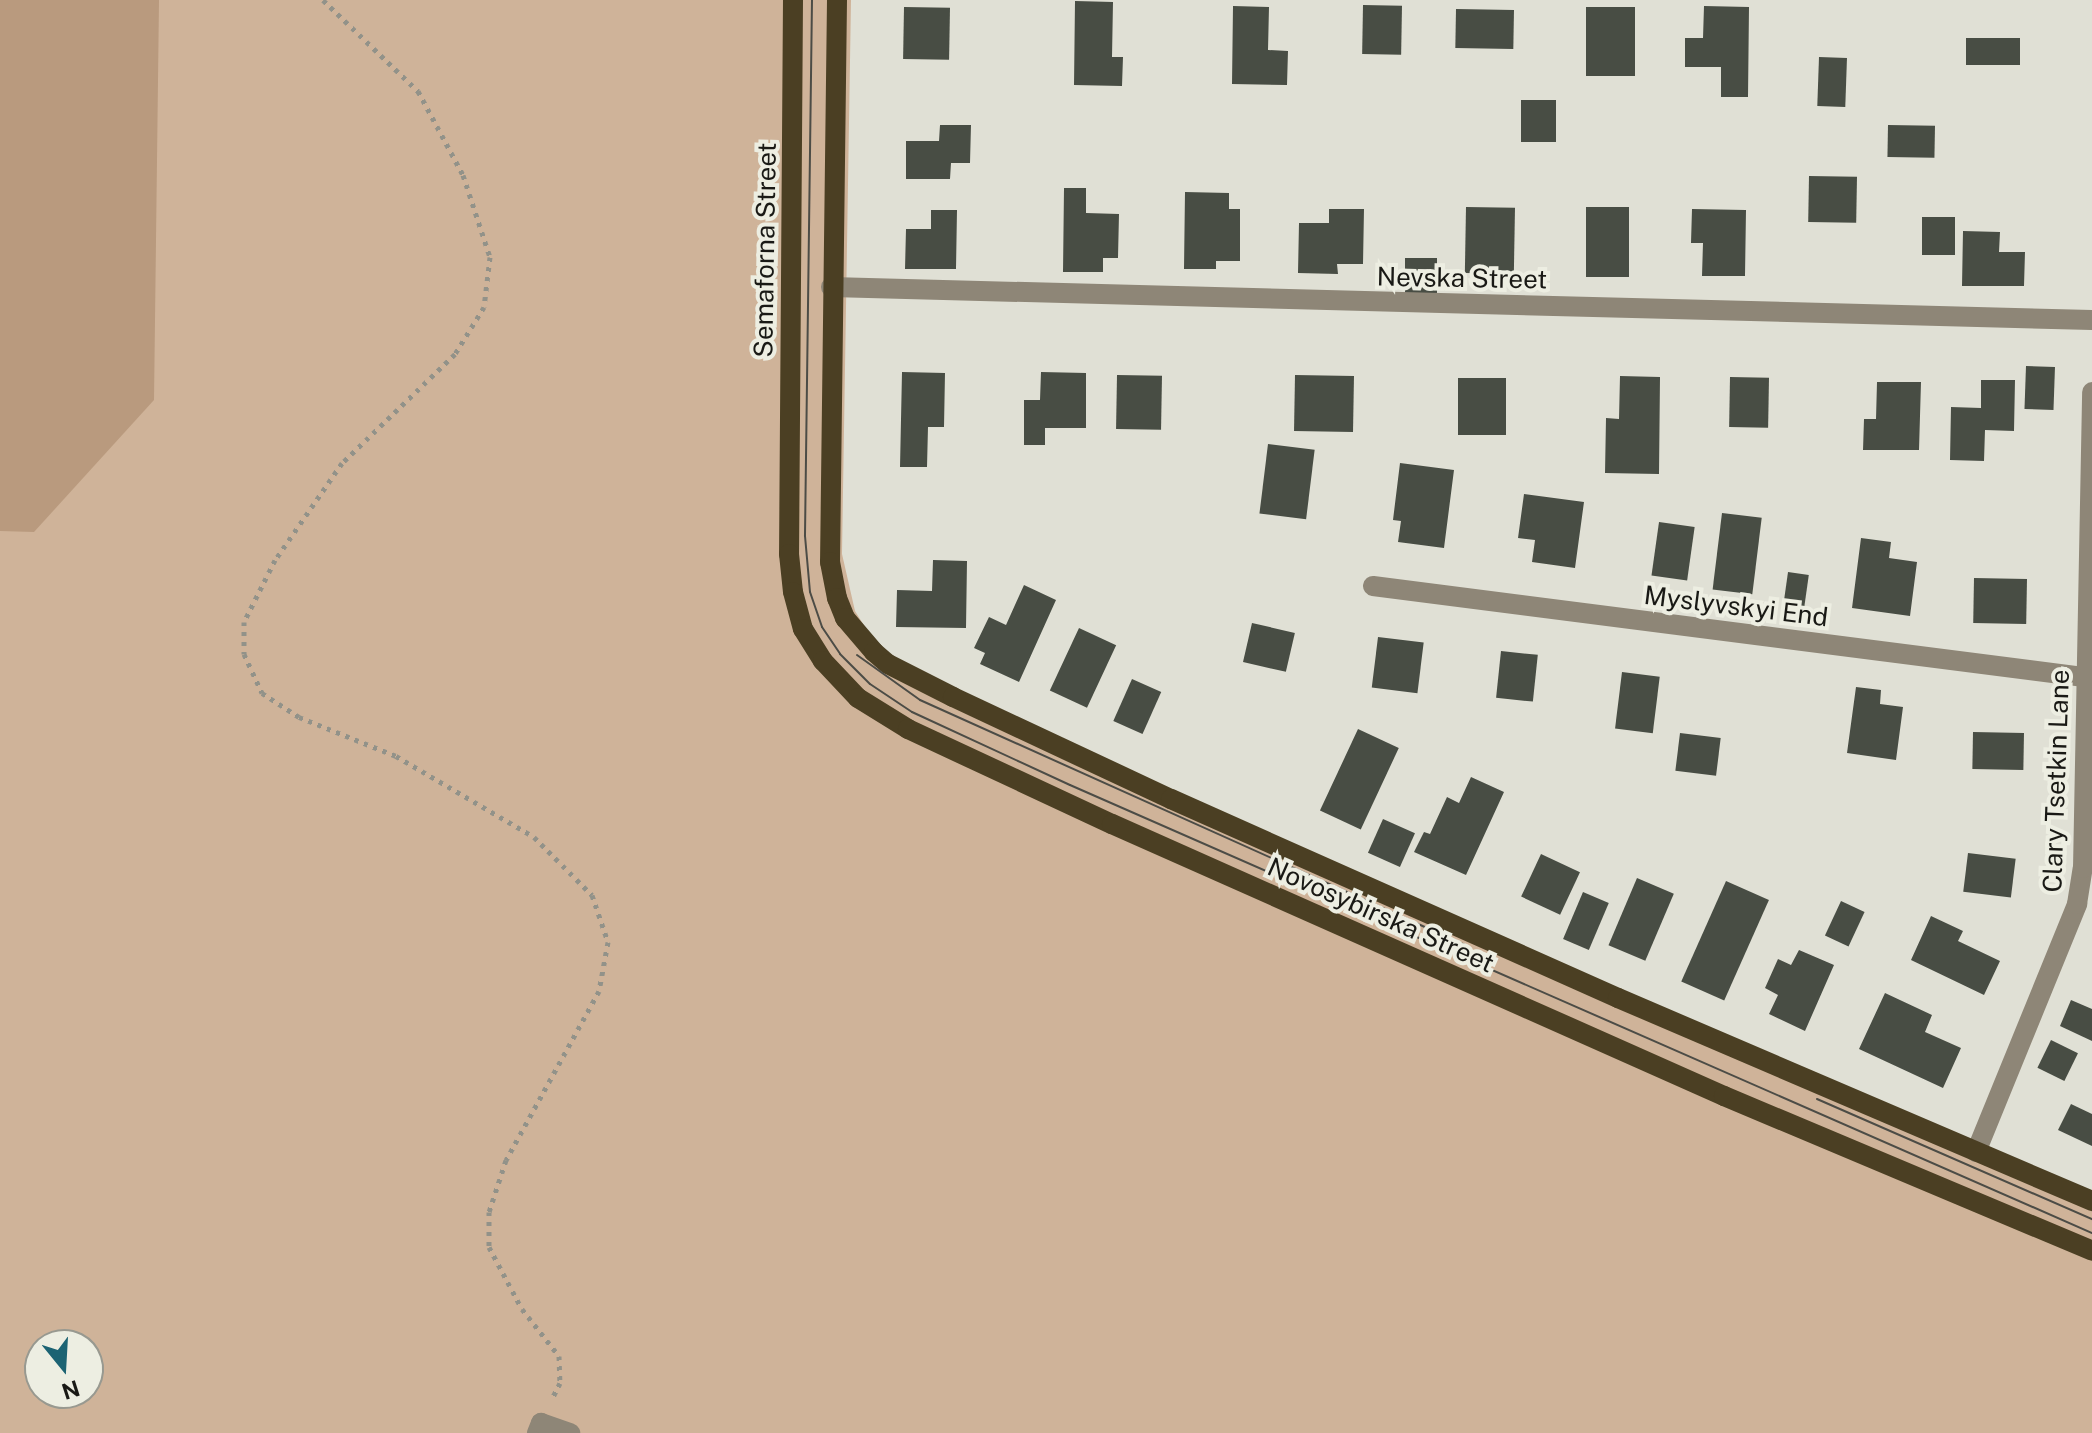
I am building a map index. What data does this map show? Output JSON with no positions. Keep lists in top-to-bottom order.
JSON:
{
  "streets": {
    "main road": ["Semaforna Street", "Novosybirska Street"],
    "street": ["Nevska Street", "Myslyvskyi End", "Clary Tsetkin Lane"]
  },
  "crossings": [
    ["Semaforna Street", "Novosybirska Street"],
    ["Nevska Street", "Novosybirska Street"],
    ["Myslyvskyi End", "Clary Tsetkin Lane"],
    ["Clary Tsetkin Lane", "Novosybirska Street"]
  ],
  "north": "bottom"
}
